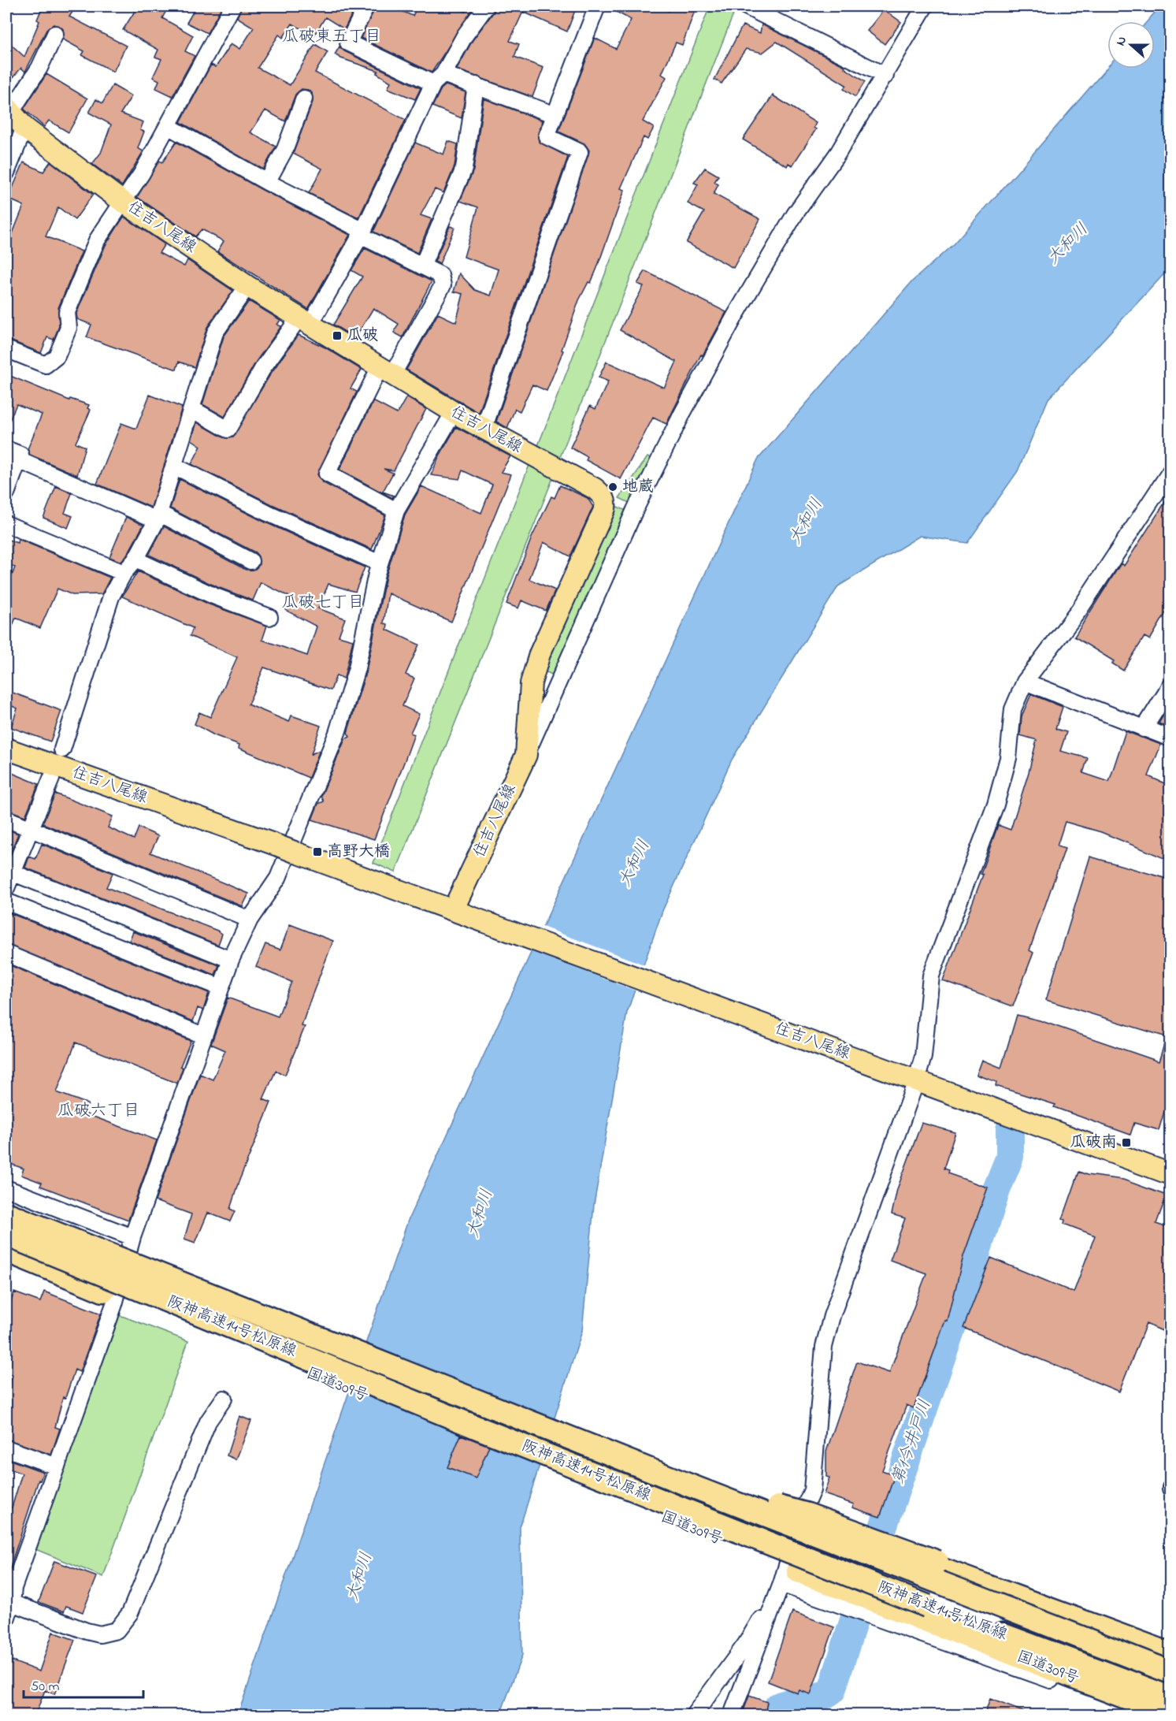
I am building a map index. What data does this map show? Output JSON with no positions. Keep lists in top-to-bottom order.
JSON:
{
  "streets": {
    "highway": ["阪神高速14号松原線", "国道309号"],
    "main road": ["住吉八尾線"]
  },
  "districts": ["瓜破東五丁目", "瓜破七丁目", "瓜破六丁目"],
  "water": ["大和川", "第1今井戸川"],
  "places": {
    "transit": ["瓜破", "高野大橋", "瓜破南"],
    "other": ["地蔵"]
  },
  "scale_bar": "50 m",
  "north": "left"
}
